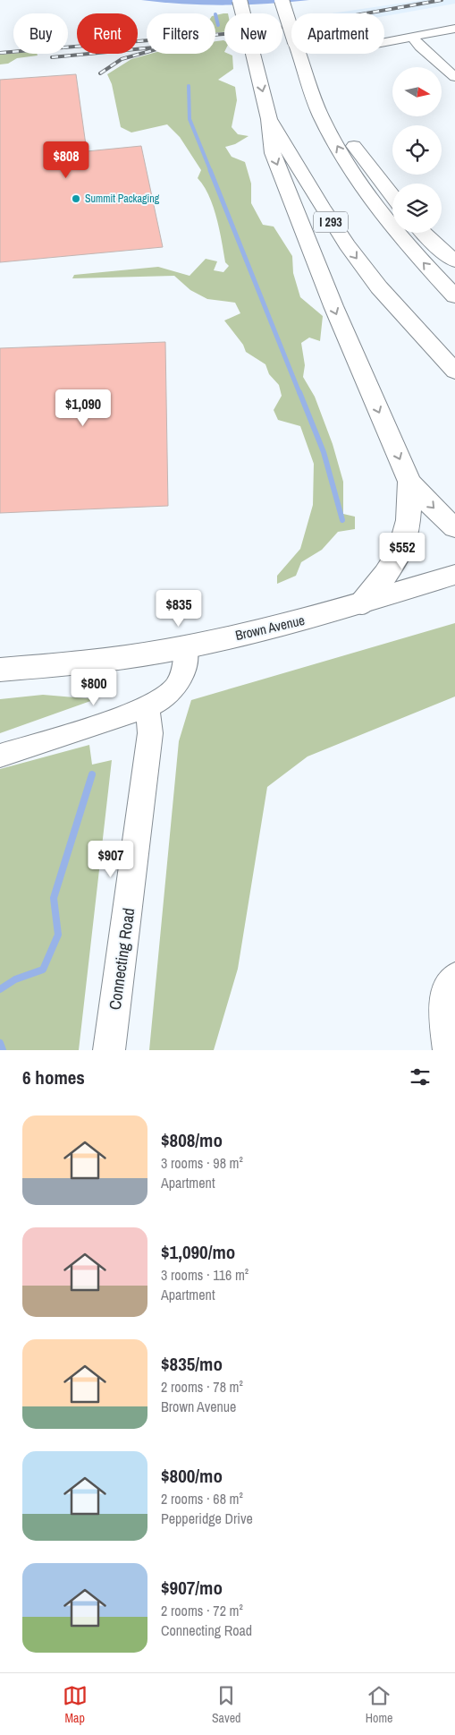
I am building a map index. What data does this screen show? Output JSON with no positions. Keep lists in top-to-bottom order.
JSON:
{
  "streets": {
    "main road": ["I 293", "Brown Avenue"],
    "street": ["Connecting Road"]
  },
  "places": ["Summit Packaging"],
  "north": "right",
  "page": {
    "chip": [
      "Buy",
      "Rent",
      "Filters",
      "New",
      "Apartment"
    ],
    "price": [
      "$808",
      "$1,090",
      "$552",
      "$835",
      "$800",
      "$907"
    ],
    "heading": "6 homes",
    "list": [
      {
        "name": "$808/mo",
        "note": "3 rooms · 98 m² · Apartment"
      },
      {
        "name": "$1,090/mo",
        "note": "3 rooms · 116 m² · Apartment"
      },
      {
        "name": "$835/mo",
        "note": "2 rooms · 78 m² · Brown Avenue"
      },
      {
        "name": "$800/mo",
        "note": "2 rooms · 68 m² · Pepperidge Drive"
      },
      {
        "name": "$907/mo",
        "note": "2 rooms · 72 m² · Connecting Road"
      }
    ],
    "tabs": ["Map", "Saved", "Home"]
  }
}
